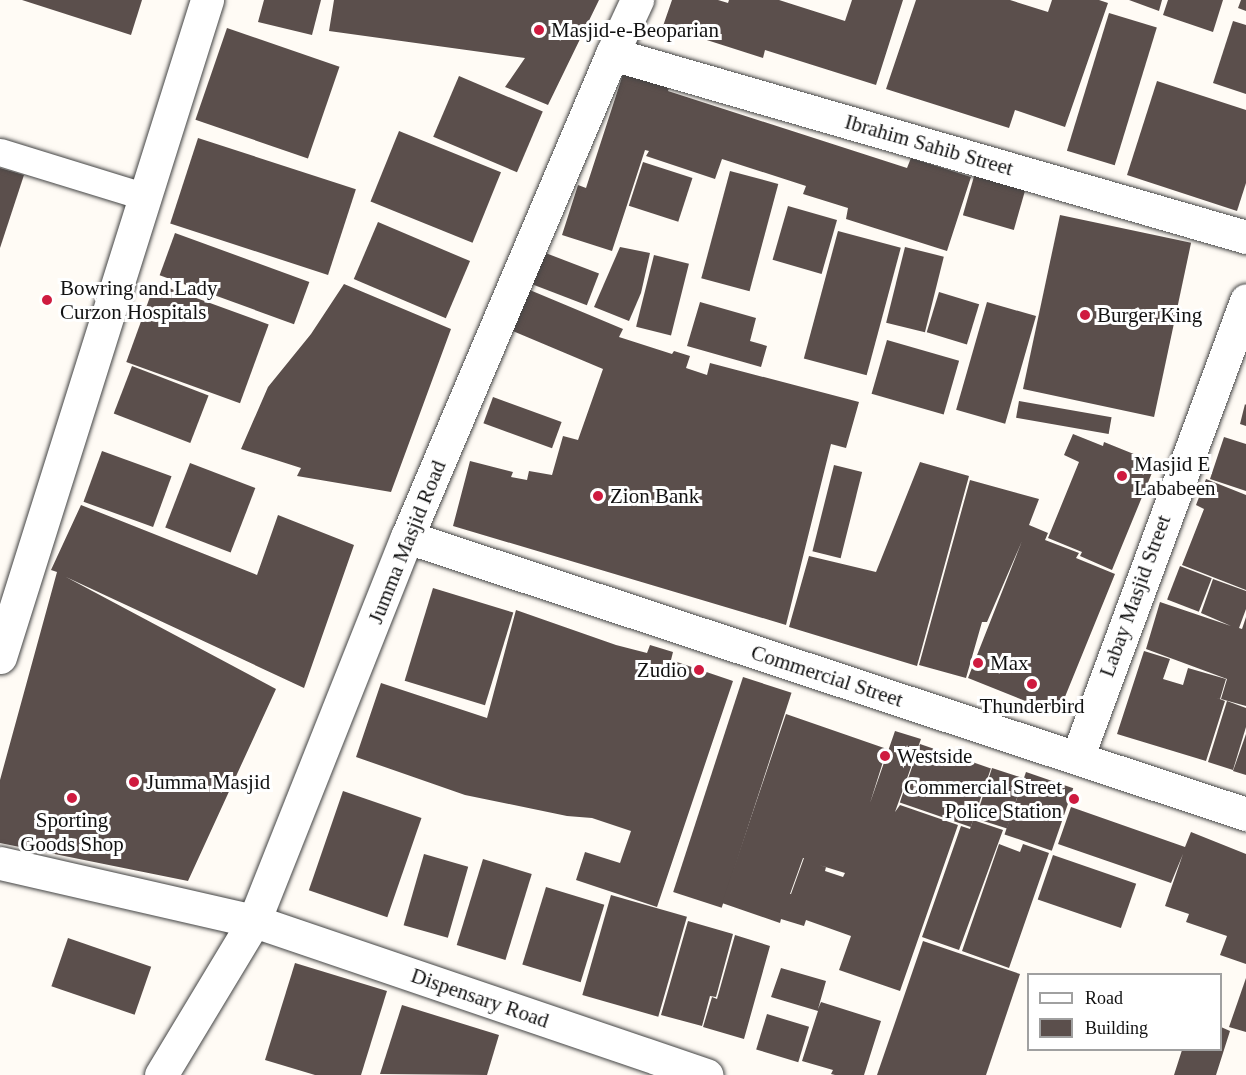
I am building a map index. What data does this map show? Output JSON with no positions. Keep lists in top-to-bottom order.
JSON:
{
  "streets": {
    "street": [
      "Ibrahim Sahib Street",
      "Jumma Masjid Road",
      "Labay Masjid Street",
      "Commercial Street",
      "Dispensary Road"
    ]
  },
  "crossings": [
    ["Ibrahim Sahib Street", "Jumma Masjid Road"],
    ["Jumma Masjid Road", "Commercial Street"],
    ["Jumma Masjid Road", "Dispensary Road"],
    ["Labay Masjid Street", "Commercial Street"]
  ],
  "places": [
    "Masjid-e-Beoparian",
    "Bowring and Lady Curzon Hospitals",
    "Burger King",
    "Masjid E Lababeen",
    "Zion Bank",
    "Max",
    "Zudio",
    "Thunderbird",
    "Westside",
    "Jumma Masjid",
    "Sporting Goods Shop",
    "Commercial Street Police Station"
  ],
  "legend": ["Road", "Building"]
}
